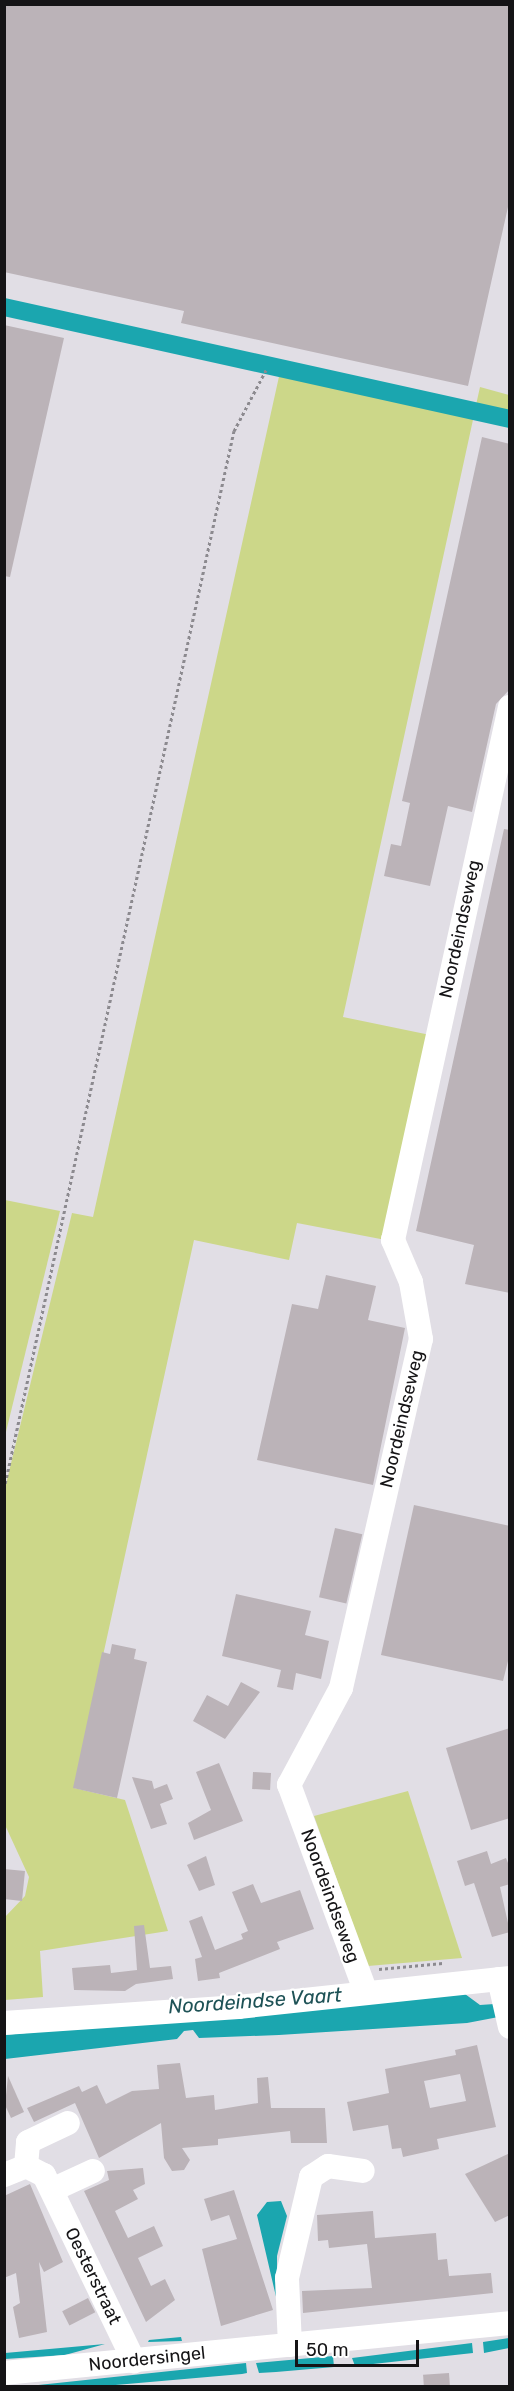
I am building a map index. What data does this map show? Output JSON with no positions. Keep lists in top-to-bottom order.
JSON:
{
  "streets": {
    "street": ["Noordeindseweg", "Oesterstraat", "Noordersingel"]
  },
  "crossings": [
    ["Oesterstraat", "Noordersingel"]
  ],
  "water": ["Noordeindse Vaart"],
  "scale_bar": "50 m"
}
